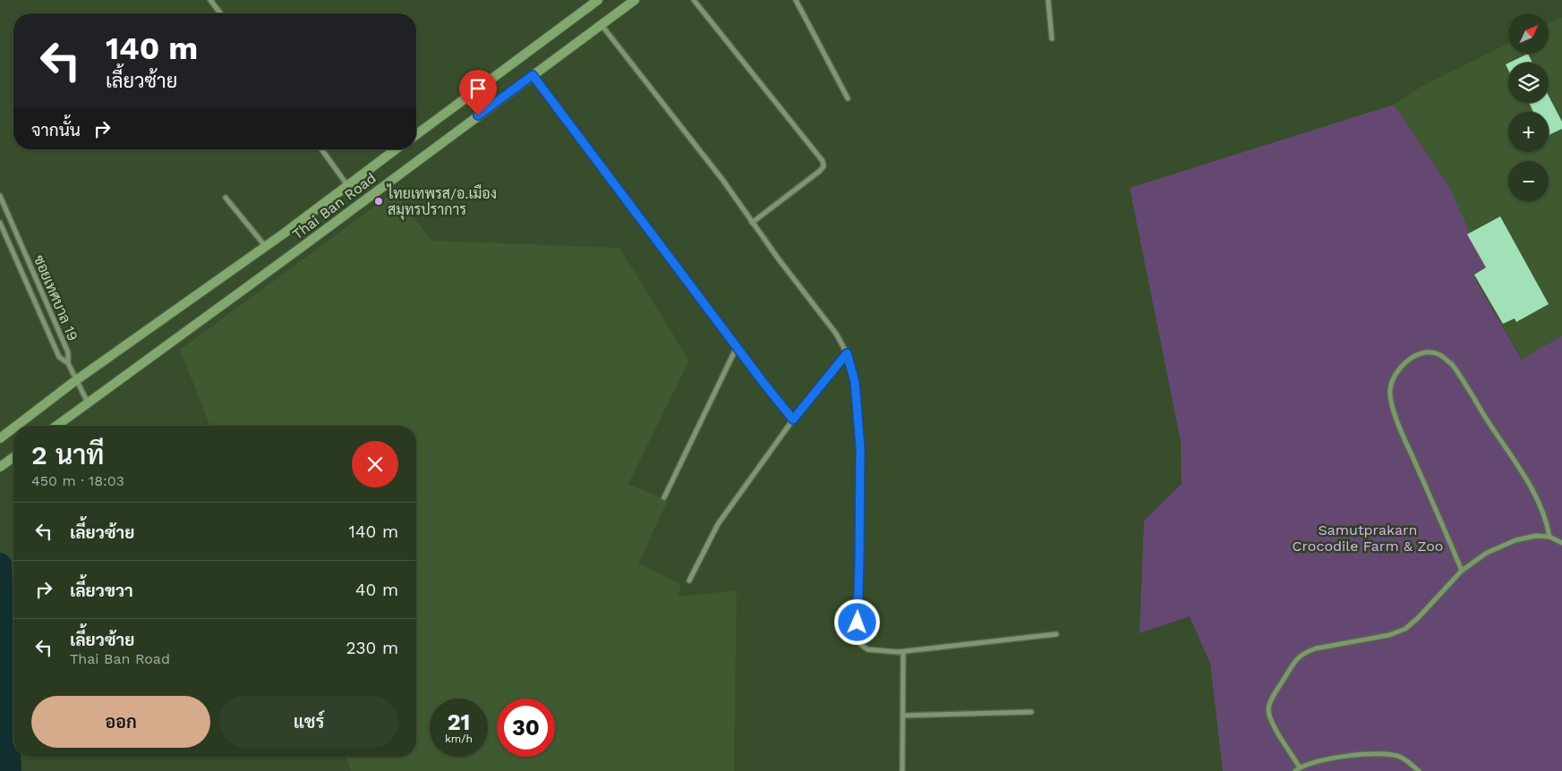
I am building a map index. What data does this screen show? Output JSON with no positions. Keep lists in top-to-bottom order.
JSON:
{
  "streets": {
    "street": ["Thai Ban Road", "ซอยเทศบาล 19"]
  },
  "parks": ["Samutprakarn Crocodile Farm & Zoo"],
  "places": ["ไทยเทพรส/อ.เมือง สมุทรปราการ"],
  "north": "top right",
  "page": {
    "map_buttons": ["+", "−"],
    "turn": ["140 m", "เลี้ยวซ้าย"],
    "then": "จากนั้น",
    "heading": ["2 นาที", "450 m · 18:03"],
    "list": [
      {
        "name": "เลี้ยวซ้าย",
        "value": "140 m"
      },
      {
        "name": "เลี้ยวขวา",
        "value": "40 m"
      },
      {
        "name": "เลี้ยวซ้าย",
        "note": "Thai Ban Road",
        "value": "230 m"
      }
    ],
    "buttons": ["ออก", "แชร์"],
    "speed": "21 km/h",
    "limit": "30"
  }
}
